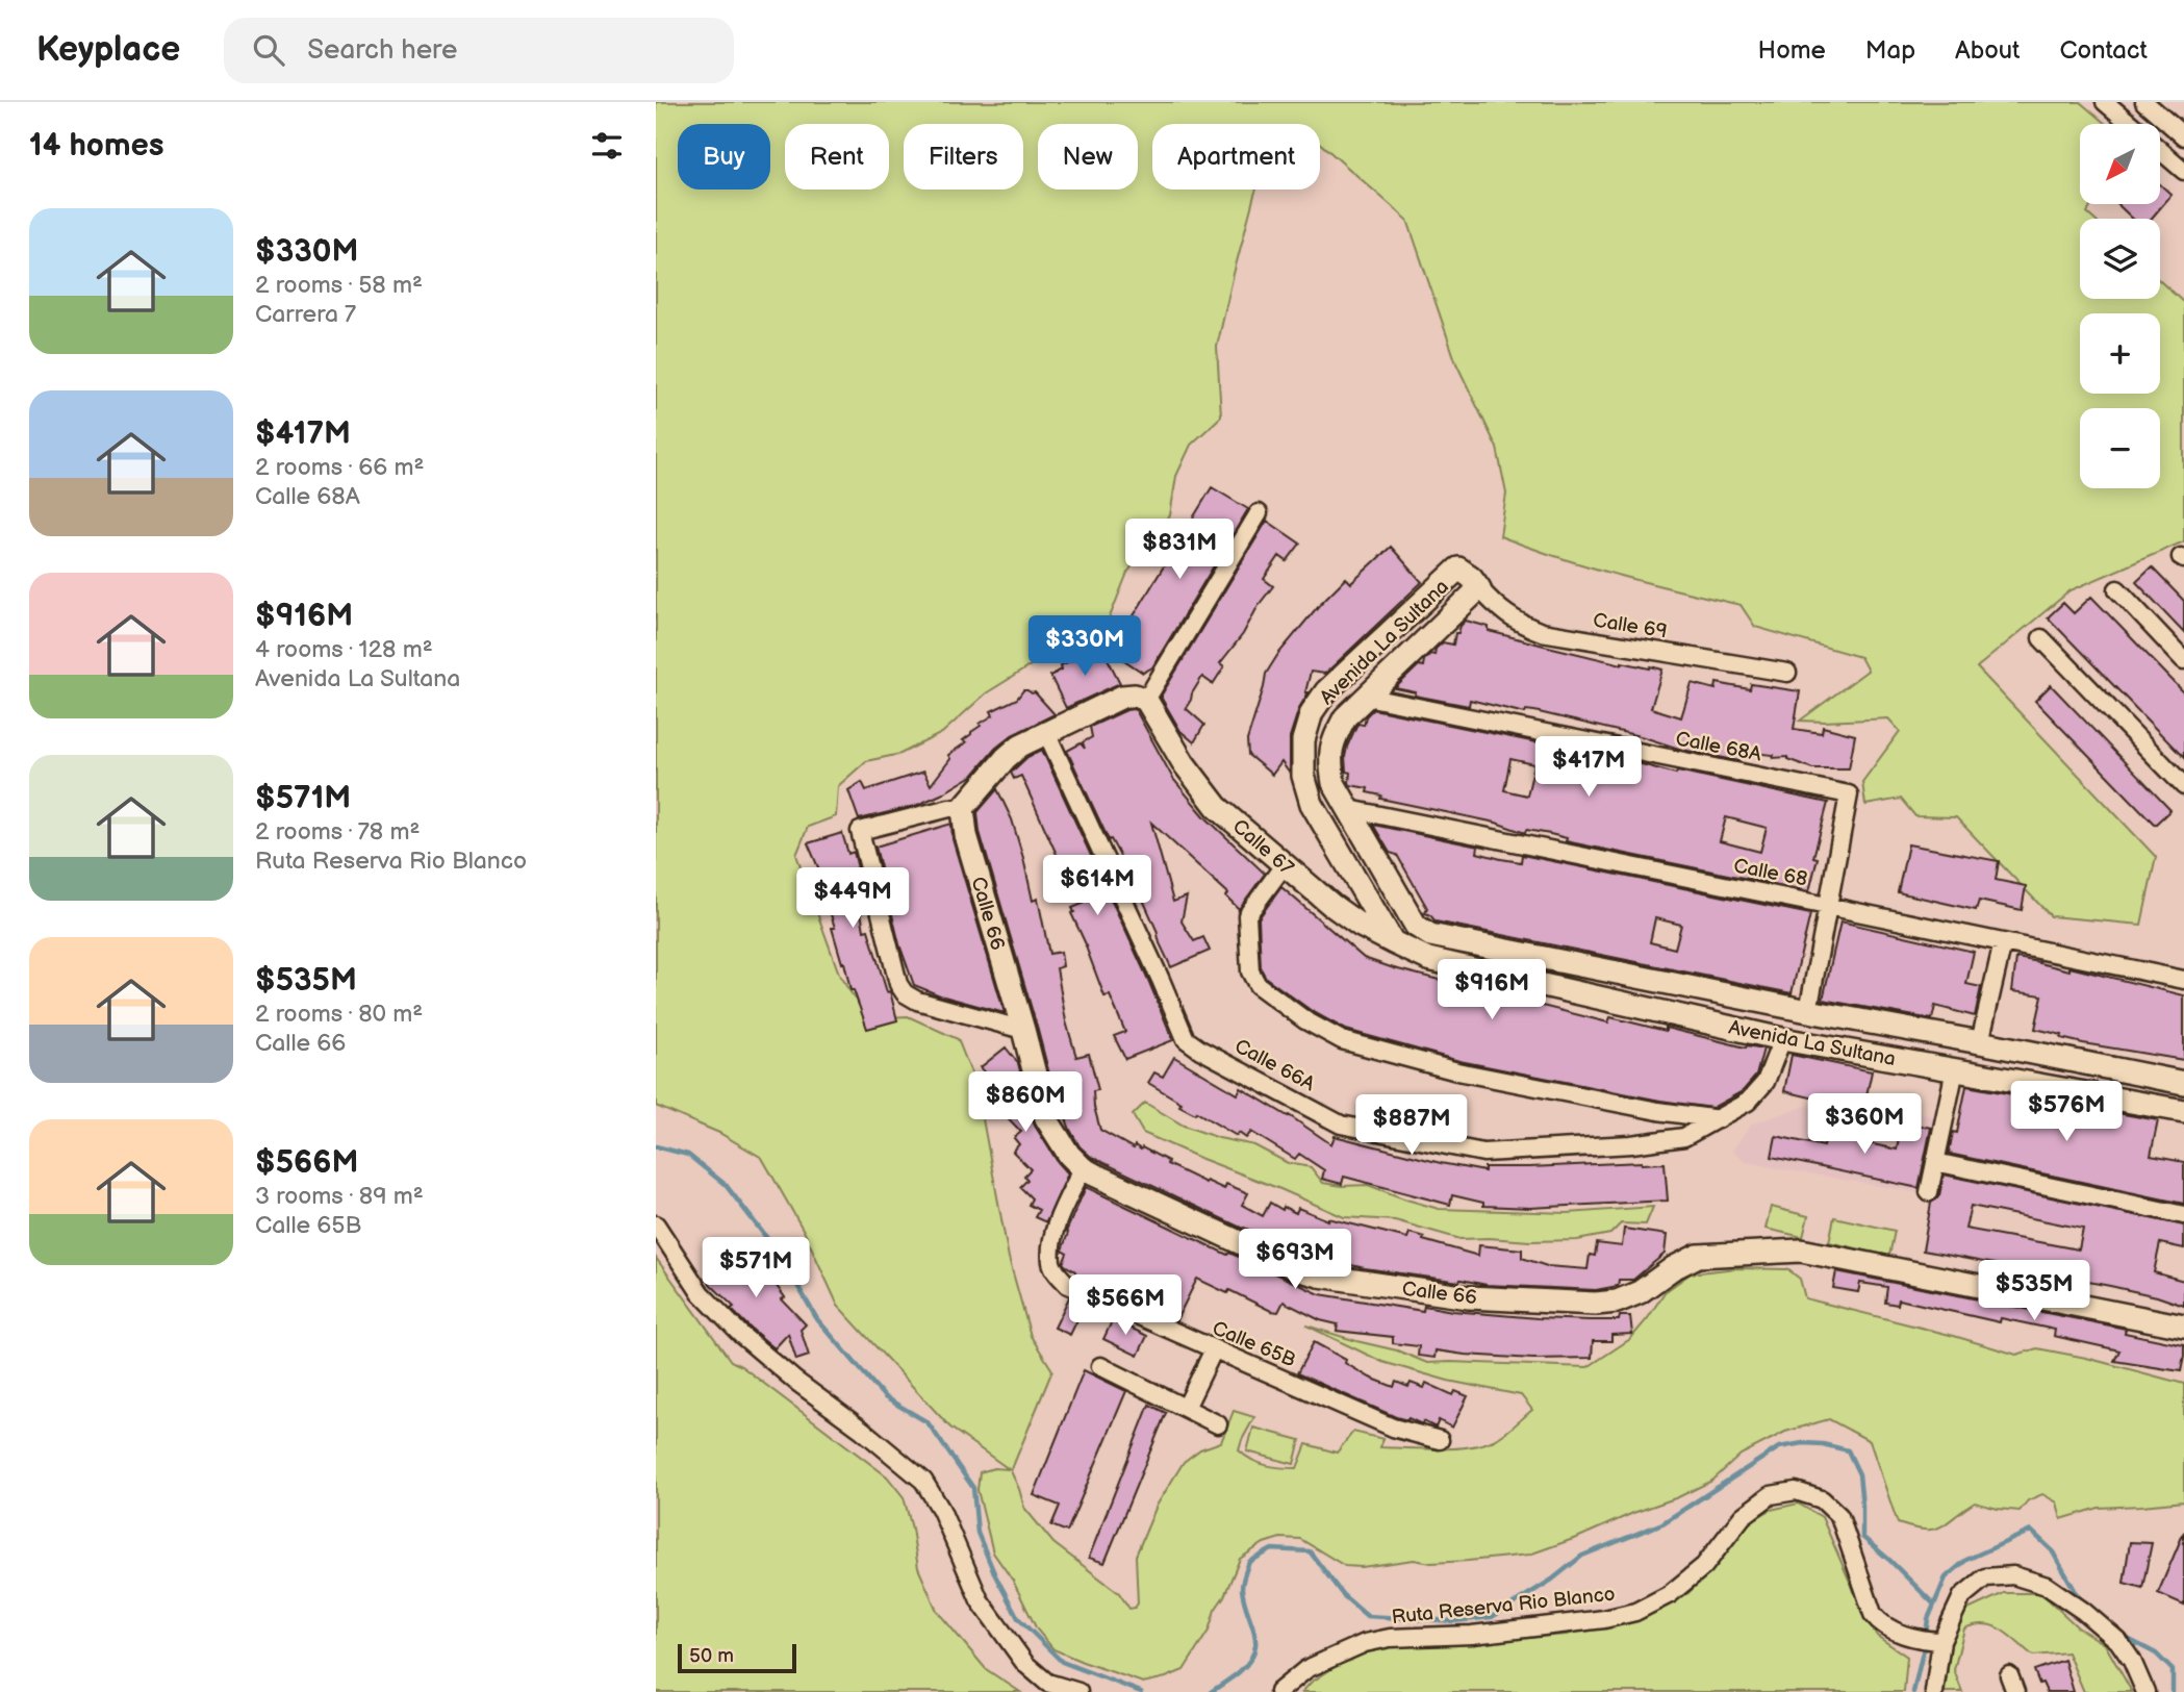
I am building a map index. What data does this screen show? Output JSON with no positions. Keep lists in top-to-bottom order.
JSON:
{
  "streets": {
    "street": [
      "Calle 69",
      "Avenida La Sultana",
      "Calle 68A",
      "Calle 67",
      "Calle 68",
      "Calle 66",
      "Calle 66A",
      "Calle 65B",
      "Ruta Reserva Rio Blanco"
    ]
  },
  "crossings": [
    ["Calle 69", "Avenida La Sultana"],
    ["Avenida La Sultana", "Calle 68A"],
    ["Avenida La Sultana", "Calle 67"],
    ["Avenida La Sultana", "Calle 68"],
    ["Avenida La Sultana", "Calle 66A"],
    ["Calle 68A", "Calle 68"],
    ["Calle 66", "Calle 65B"]
  ],
  "scale_bar": "50 m",
  "north": "bottom left",
  "page": {
    "header": "Keyplace",
    "search": "Search here",
    "nav": [
      "Home",
      "Map",
      "About",
      "Contact"
    ],
    "heading": "14 homes",
    "map_buttons": ["+", "−"],
    "chip": [
      "Buy",
      "Rent",
      "Filters",
      "New",
      "Apartment"
    ],
    "list": [
      {
        "name": "$330M",
        "note": "2 rooms · 58 m² · Carrera 7"
      },
      {
        "name": "$417M",
        "note": "2 rooms · 66 m² · Calle 68A"
      },
      {
        "name": "$916M",
        "note": "4 rooms · 128 m² · Avenida La Sultana"
      },
      {
        "name": "$571M",
        "note": "2 rooms · 78 m² · Ruta Reserva Rio Blanco"
      },
      {
        "name": "$535M",
        "note": "2 rooms · 80 m² · Calle 66"
      },
      {
        "name": "$566M",
        "note": "3 rooms · 89 m² · Calle 65B"
      }
    ],
    "price": [
      "$831M",
      "$330M",
      "$417M",
      "$614M",
      "$449M",
      "$916M",
      "$860M",
      "$576M",
      "$360M",
      "$887M",
      "$693M",
      "$571M",
      "$535M",
      "$566M"
    ],
    "scale": "50 m"
  }
}
